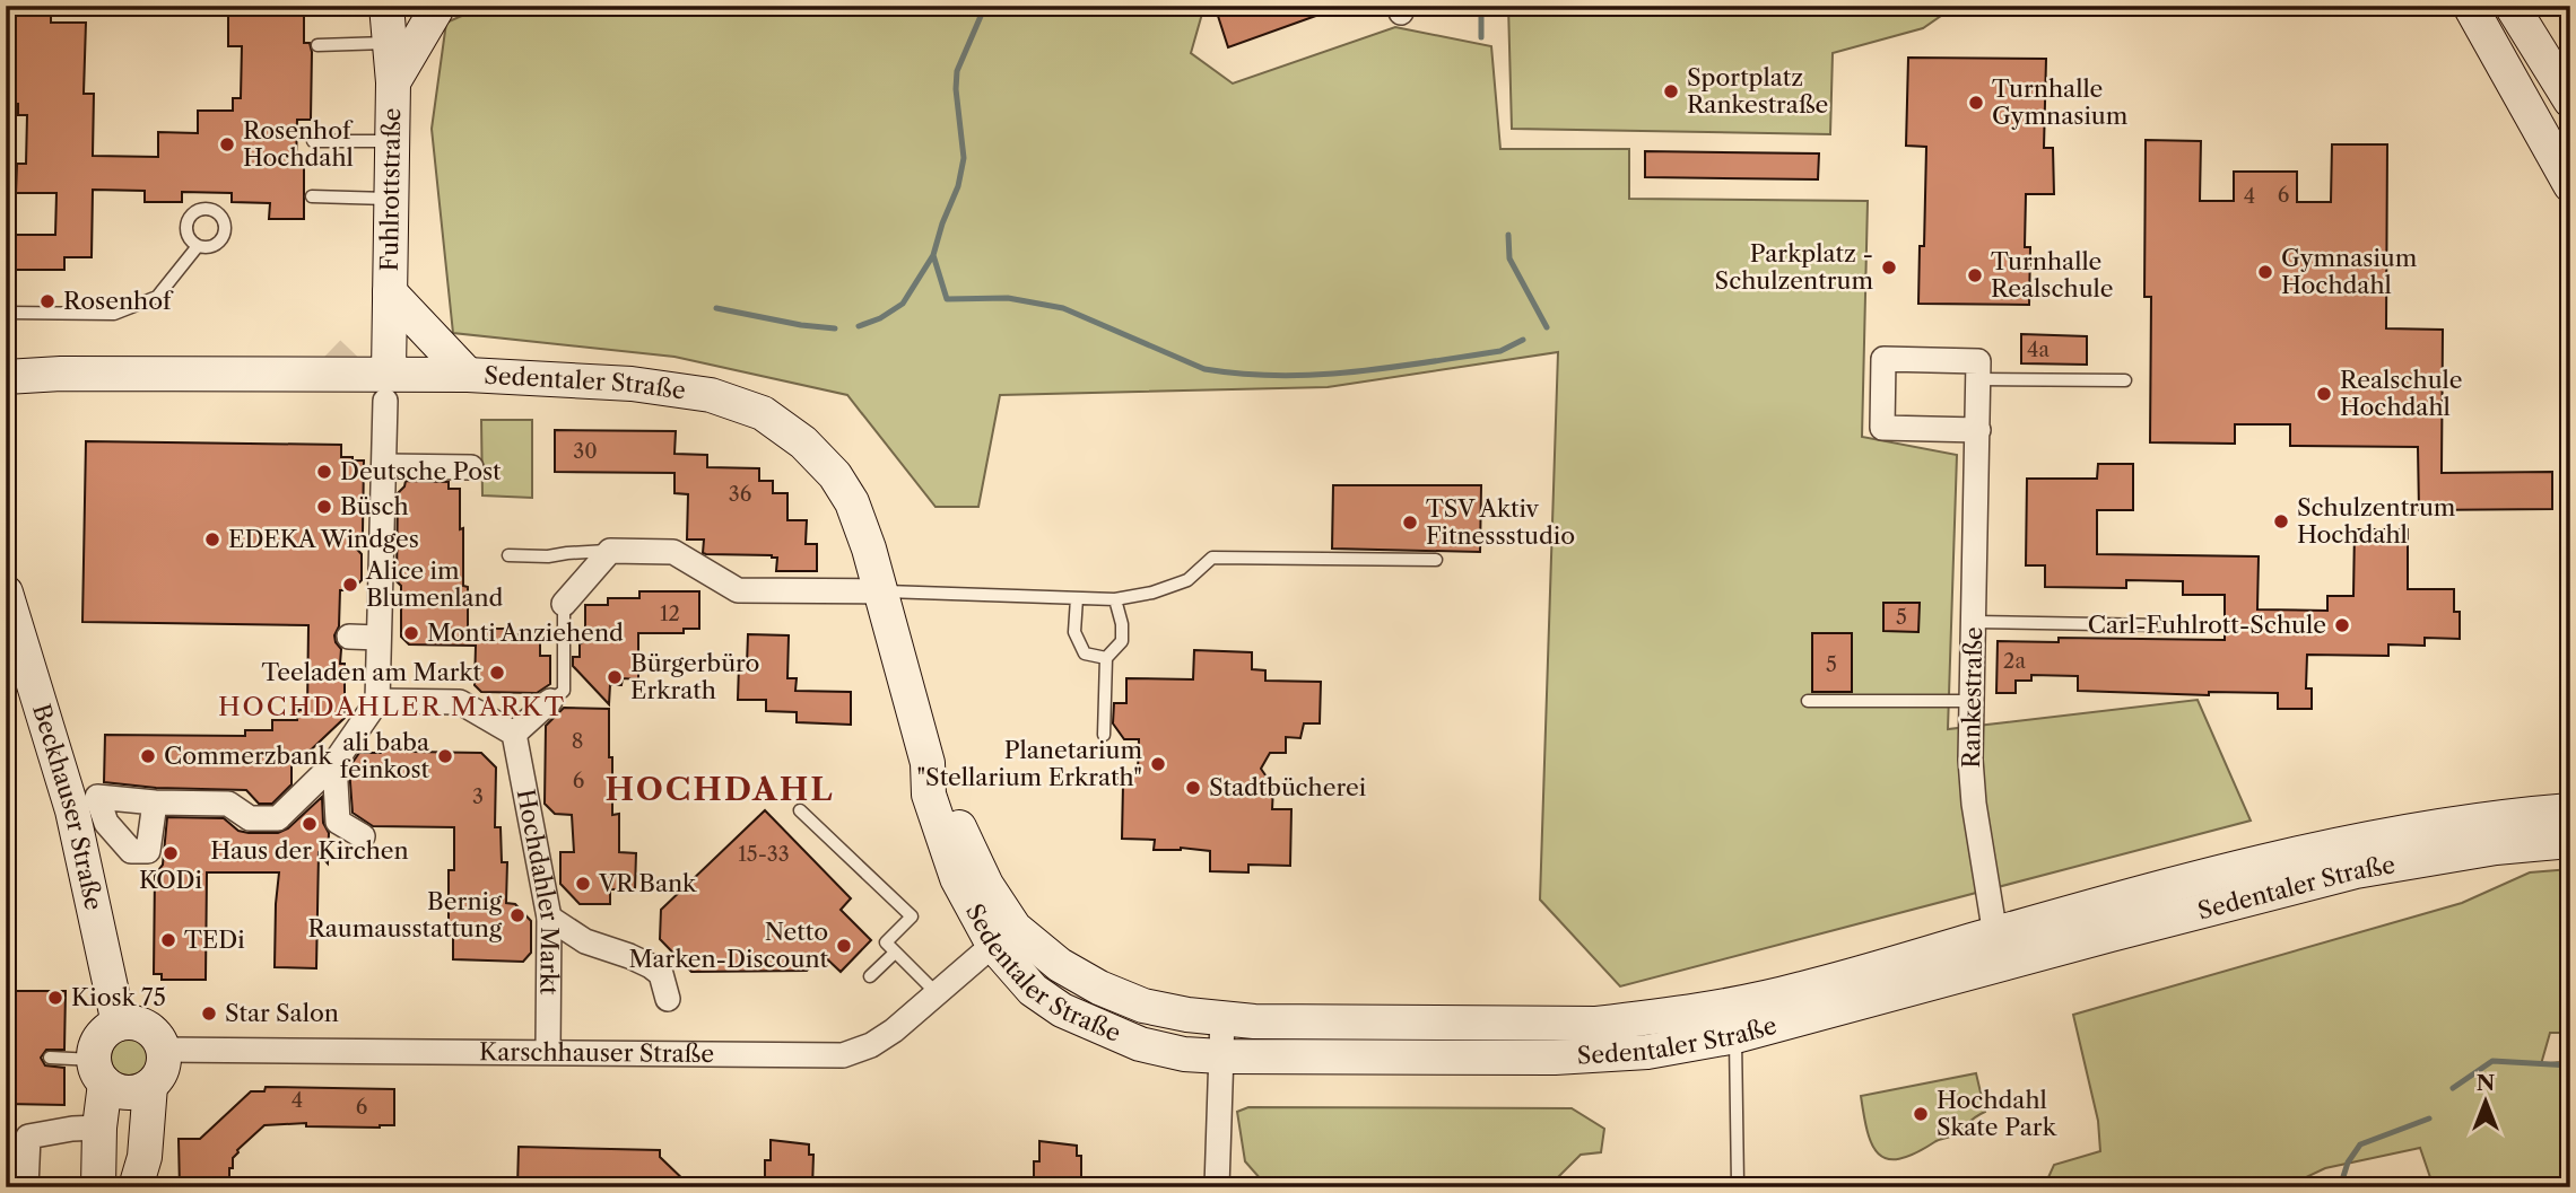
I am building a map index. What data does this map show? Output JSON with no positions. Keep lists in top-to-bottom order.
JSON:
{
  "streets": {
    "street": [
      "Fuhlrottstraße",
      "Sedentaler Straße",
      "Rankestraße",
      "Beckhauser Straße",
      "Hochdahler Markt",
      "Karschhauser Straße"
    ]
  },
  "crossings": [
    ["Fuhlrottstraße", "Sedentaler Straße"],
    ["Sedentaler Straße", "Rankestraße"],
    ["Sedentaler Straße", "Karschhauser Straße"],
    ["Beckhauser Straße", "Karschhauser Straße"],
    ["Hochdahler Markt", "Karschhauser Straße"]
  ],
  "districts": ["HOCHDAHLER MARKT", "HOCHDAHL"],
  "places": [
    "Sportplatz Rankestraße",
    "Turnhalle Gymnasium",
    "Rosenhof Hochdahl",
    "Parkplatz - Schulzentrum",
    "Gymnasium Hochdahl",
    "Turnhalle Realschule",
    "Rosenhof",
    "Realschule Hochdahl",
    "Deutsche Post",
    "Büsch",
    "Schulzentrum Hochdahl",
    "TSV Aktiv Fitnessstudio",
    "EDEKA Windges",
    "Alice im Blumenland",
    "Carl-Fuhlrott-Schule",
    "Monti Anziehend",
    "Teeladen am Markt",
    "Bürgerbüro Erkrath",
    "Commerzbank",
    "ali baba feinkost",
    "Planetarium \"Stellarium Erkrath\"",
    "Stadtbücherei",
    "Haus der Kirchen",
    "KODi",
    "VR Bank",
    "Bernig Raumausstattung",
    "TEDi",
    "Netto Marken-Discount",
    "Kiosk 75",
    "Star Salon",
    "Hochdahl Skate Park"
  ],
  "house_numbers": [
    "6",
    "4",
    "4a",
    "30",
    "36",
    "12",
    "5",
    "2a",
    "5",
    "8",
    "6",
    "3",
    "15-33",
    "4",
    "6"
  ],
  "north": "top"
}
